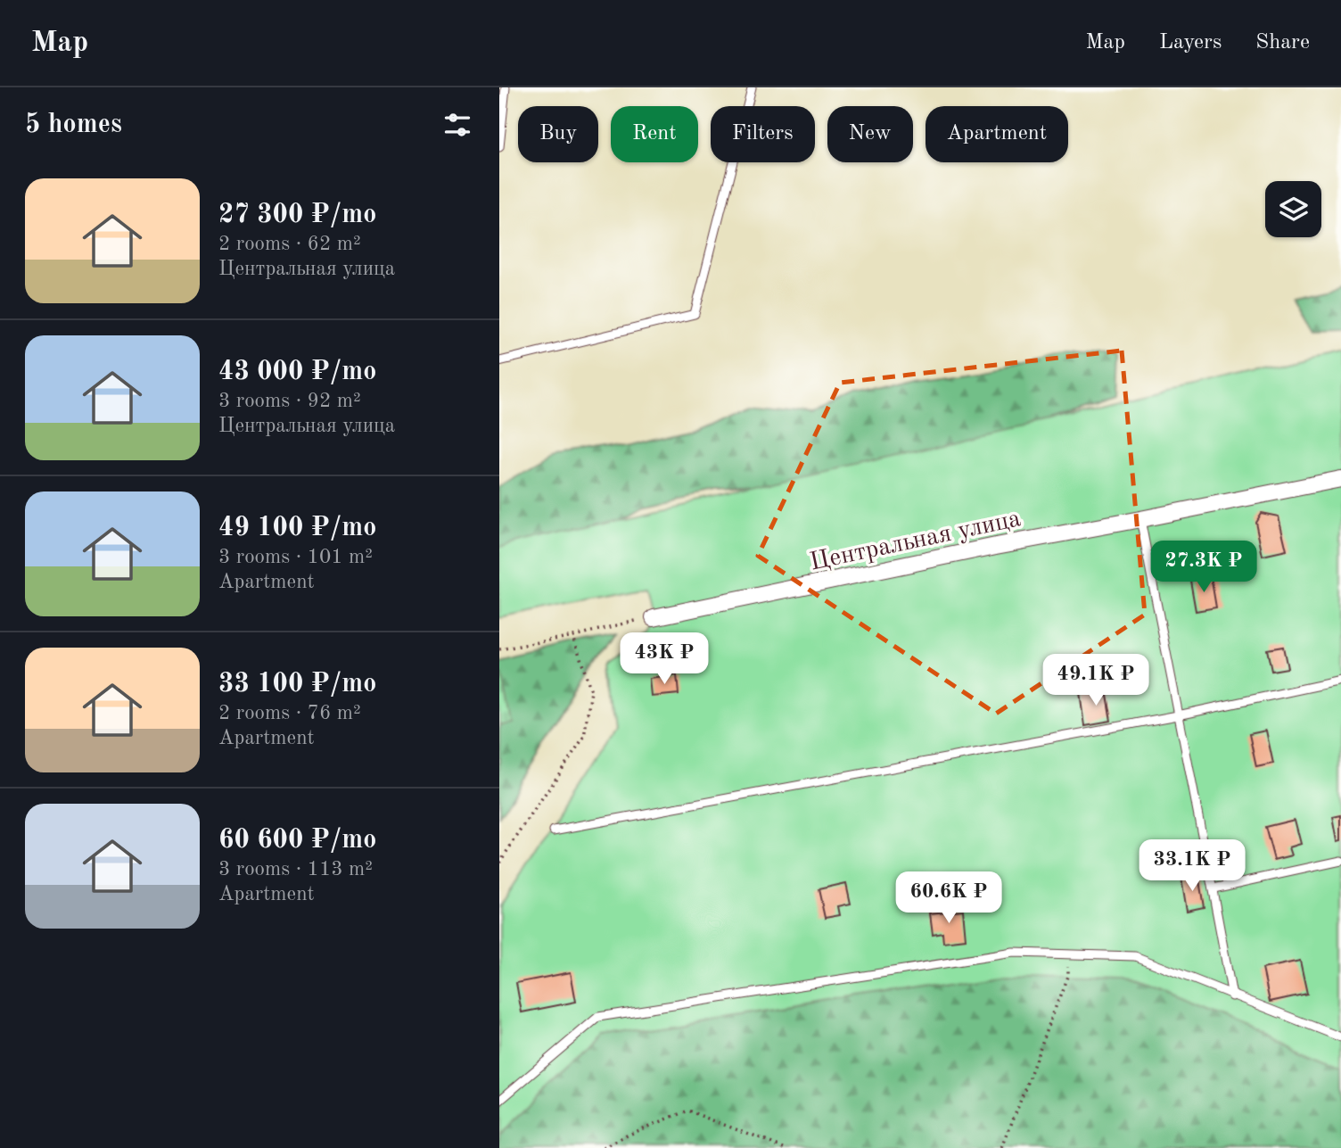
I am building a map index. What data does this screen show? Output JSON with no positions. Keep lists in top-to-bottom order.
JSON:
{
  "streets": {
    "street": ["Центральная улица"]
  },
  "page": {
    "header": "Map",
    "nav": ["Map", "Layers", "Share"],
    "heading": "5 homes",
    "chip": [
      "Buy",
      "Rent",
      "Filters",
      "New",
      "Apartment"
    ],
    "list": [
      {
        "name": "27 300 ₽/mo",
        "note": "2 rooms · 62 m² · Центральная улица"
      },
      {
        "name": "43 000 ₽/mo",
        "note": "3 rooms · 92 m² · Центральная улица"
      },
      {
        "name": "49 100 ₽/mo",
        "note": "3 rooms · 101 m² · Apartment"
      },
      {
        "name": "33 100 ₽/mo",
        "note": "2 rooms · 76 m² · Apartment"
      },
      {
        "name": "60 600 ₽/mo",
        "note": "3 rooms · 113 m² · Apartment"
      }
    ],
    "price": [
      "27.3K ₽",
      "43K ₽",
      "49.1K ₽",
      "33.1K ₽",
      "60.6K ₽"
    ]
  }
}
